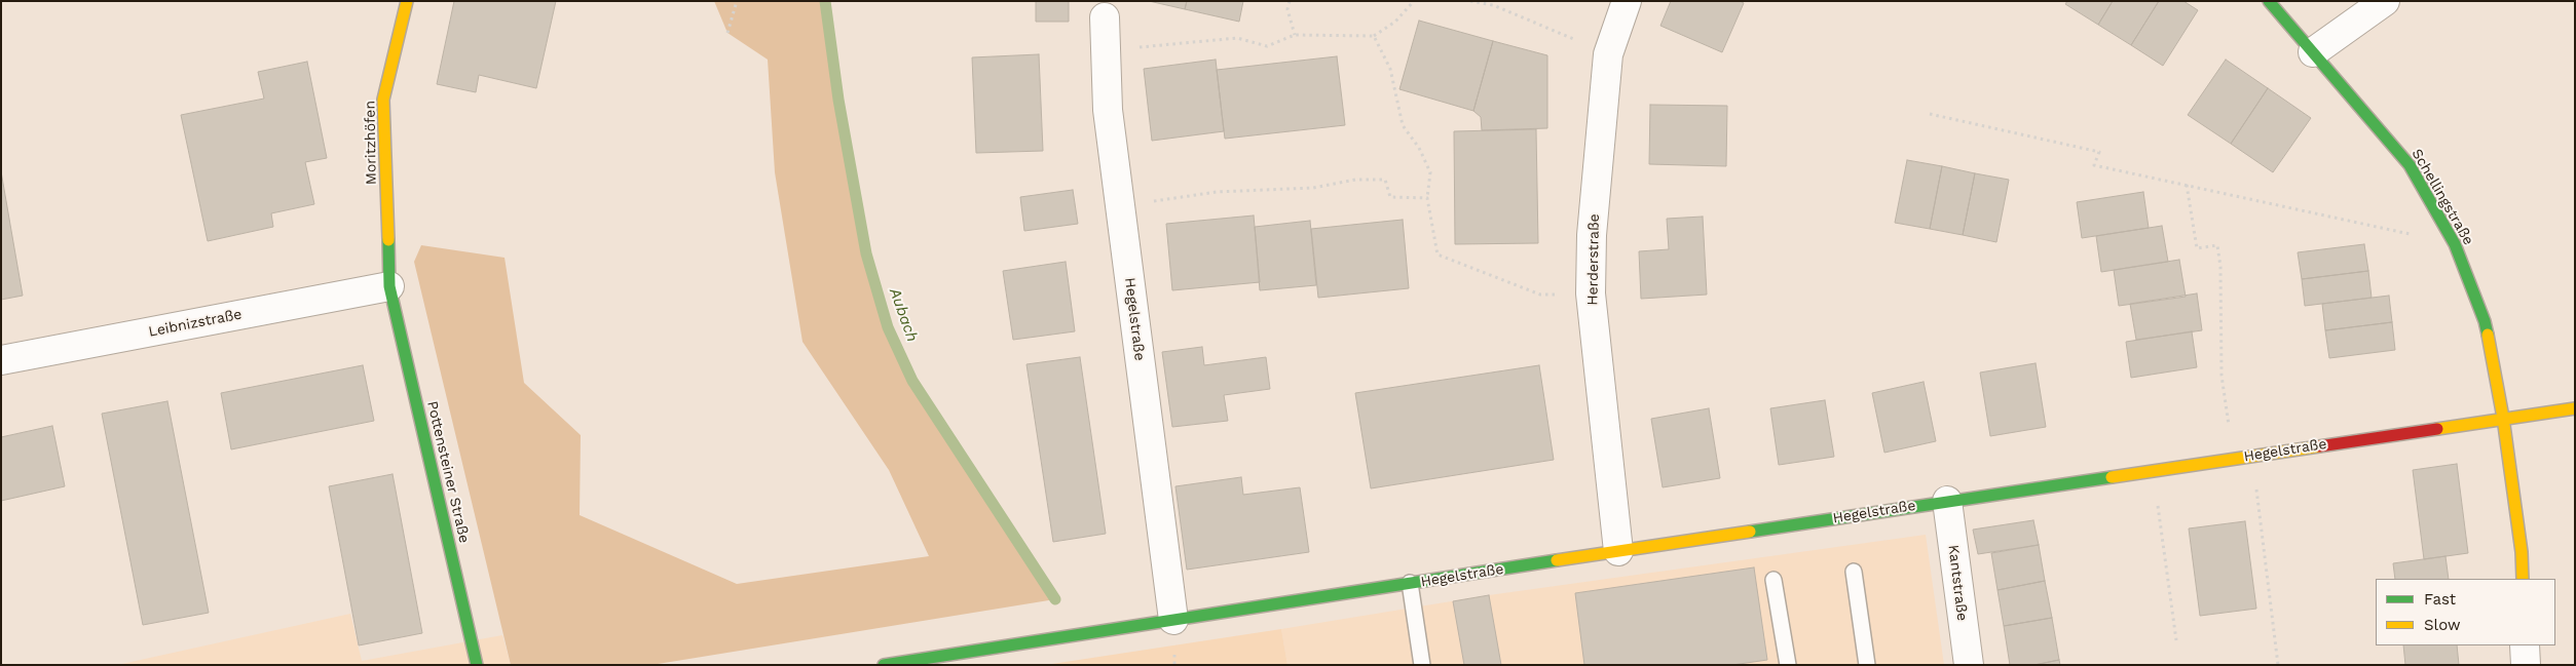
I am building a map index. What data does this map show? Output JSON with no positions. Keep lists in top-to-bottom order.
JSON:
{
  "streets": {
    "street": [
      "Moritzhöfen",
      "Schellingstraße",
      "Herderstraße",
      "Hegelstraße",
      "Leibnizstraße",
      "Pottensteiner Straße",
      "Kantstraße"
    ]
  },
  "crossings": [
    ["Moritzhöfen", "Leibnizstraße"],
    ["Moritzhöfen", "Pottensteiner Straße"],
    ["Schellingstraße", "Hegelstraße"],
    ["Herderstraße", "Hegelstraße"],
    ["Hegelstraße", "Kantstraße"],
    ["Leibnizstraße", "Pottensteiner Straße"]
  ],
  "water": ["Aubach"],
  "legend": ["Fast", "Slow"]
}
